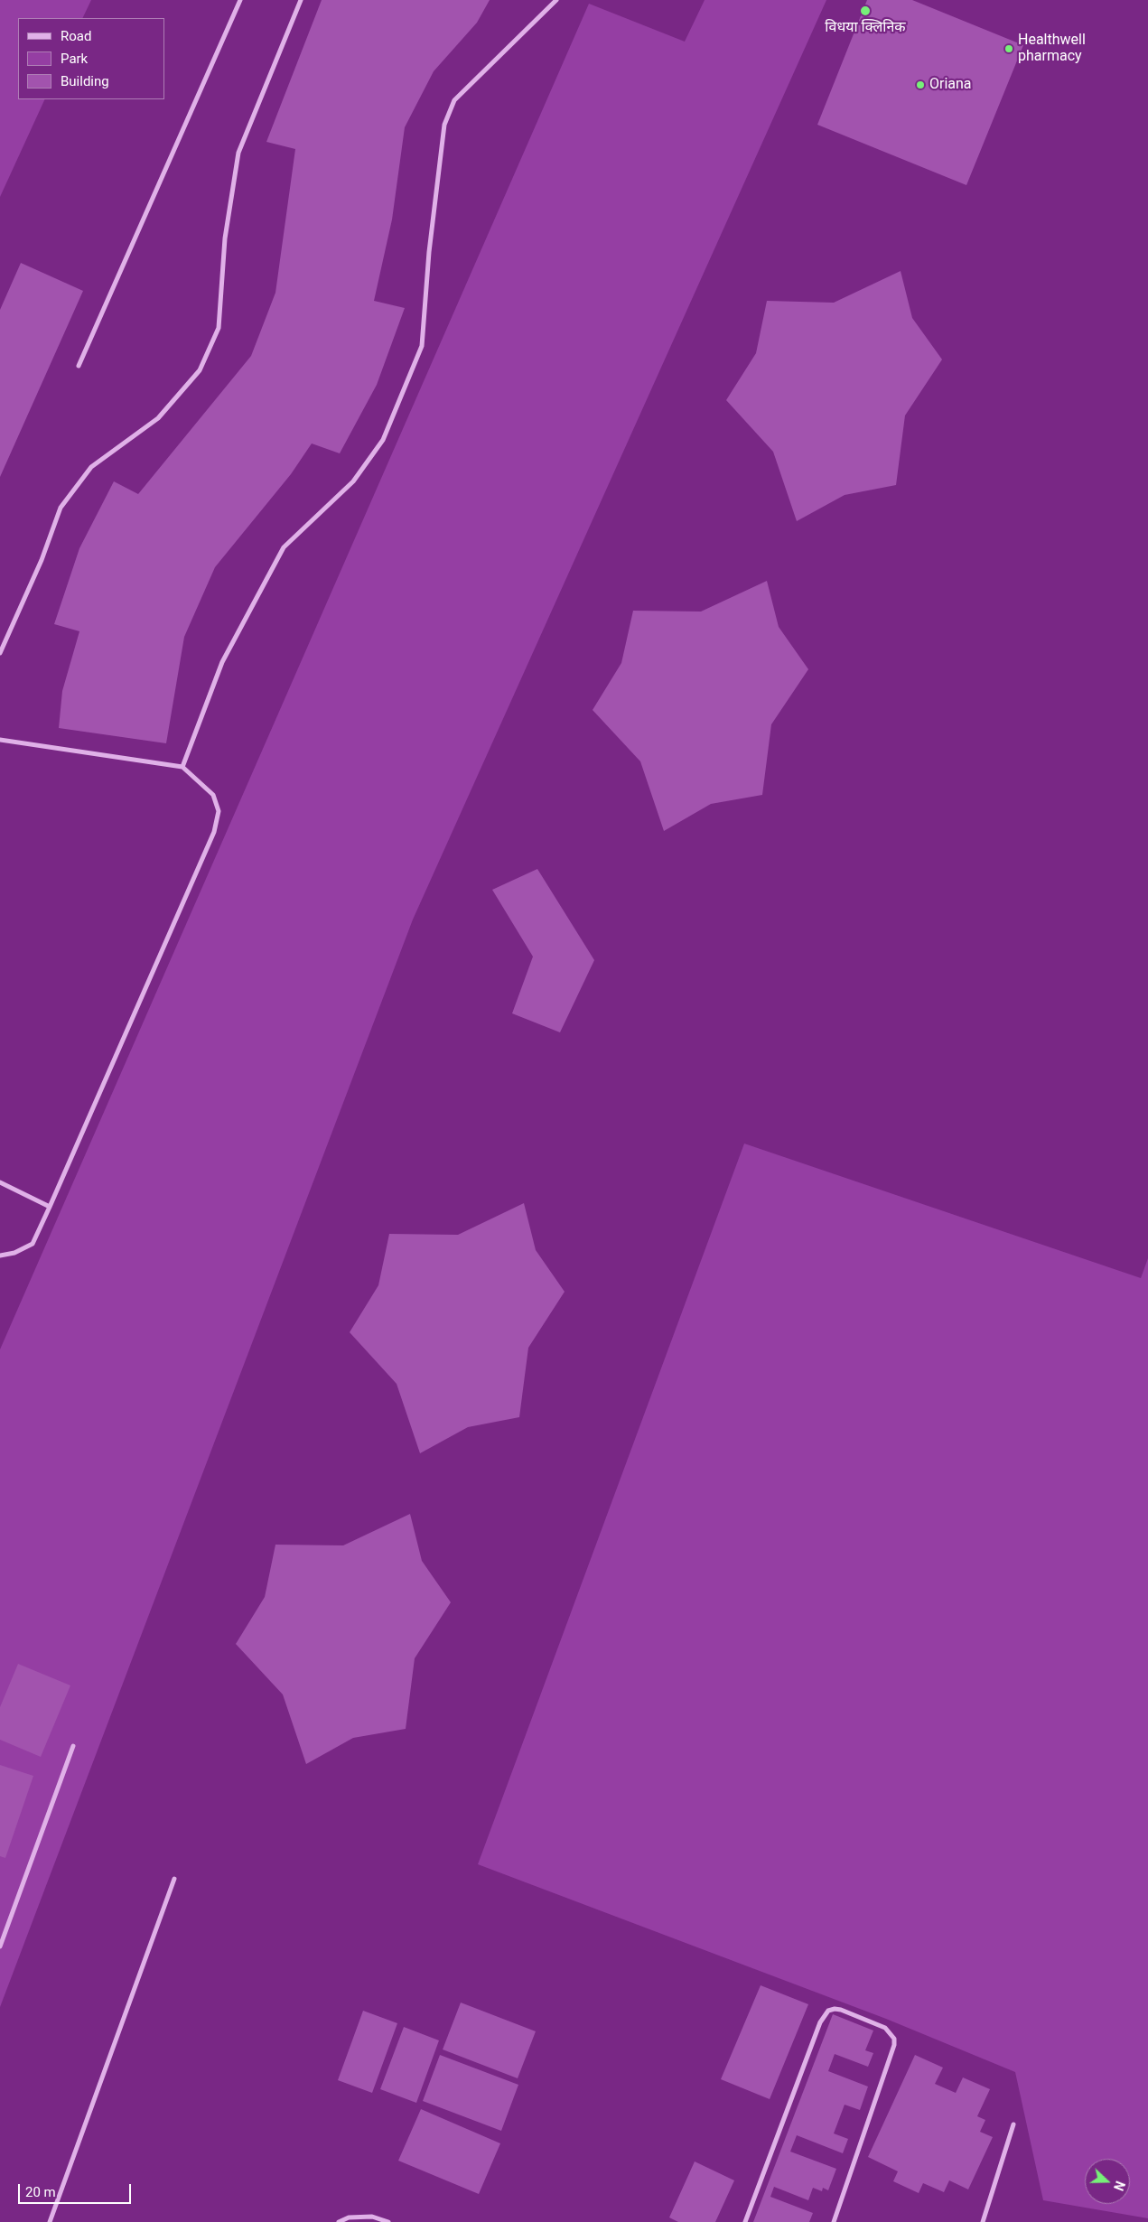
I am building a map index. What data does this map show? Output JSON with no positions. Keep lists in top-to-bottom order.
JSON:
{
  "places": ["विधया क्लिनिक", "Healthwell pharmacy", "Oriana"],
  "legend": ["Road", "Park", "Building"],
  "scale_bar": "20 m",
  "north": "right"
}
